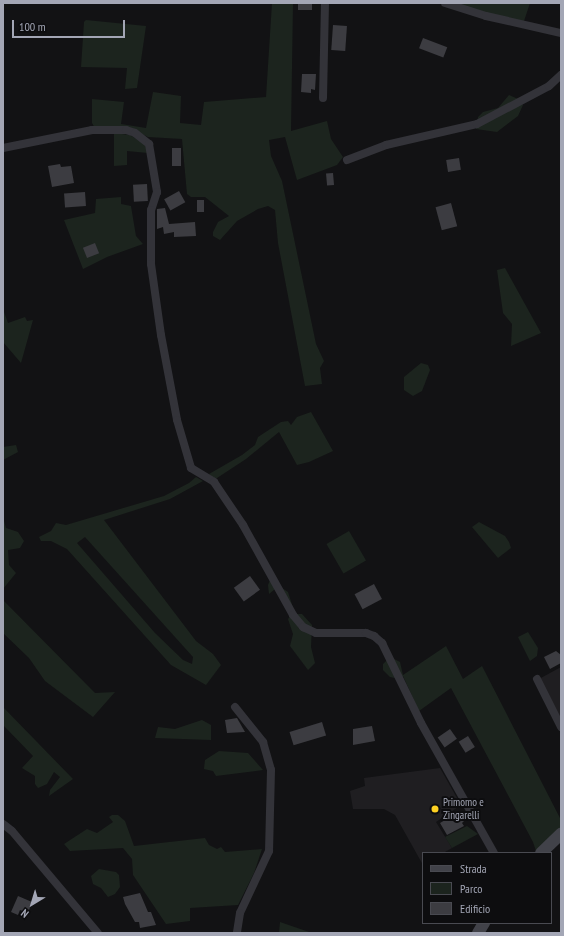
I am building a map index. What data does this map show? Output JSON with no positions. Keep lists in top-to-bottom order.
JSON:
{
  "places": ["Primomo e Zingarelli"],
  "legend": ["Strada", "Parco", "Edificio"],
  "scale_bar": "100 m",
  "north": "bottom left"
}
